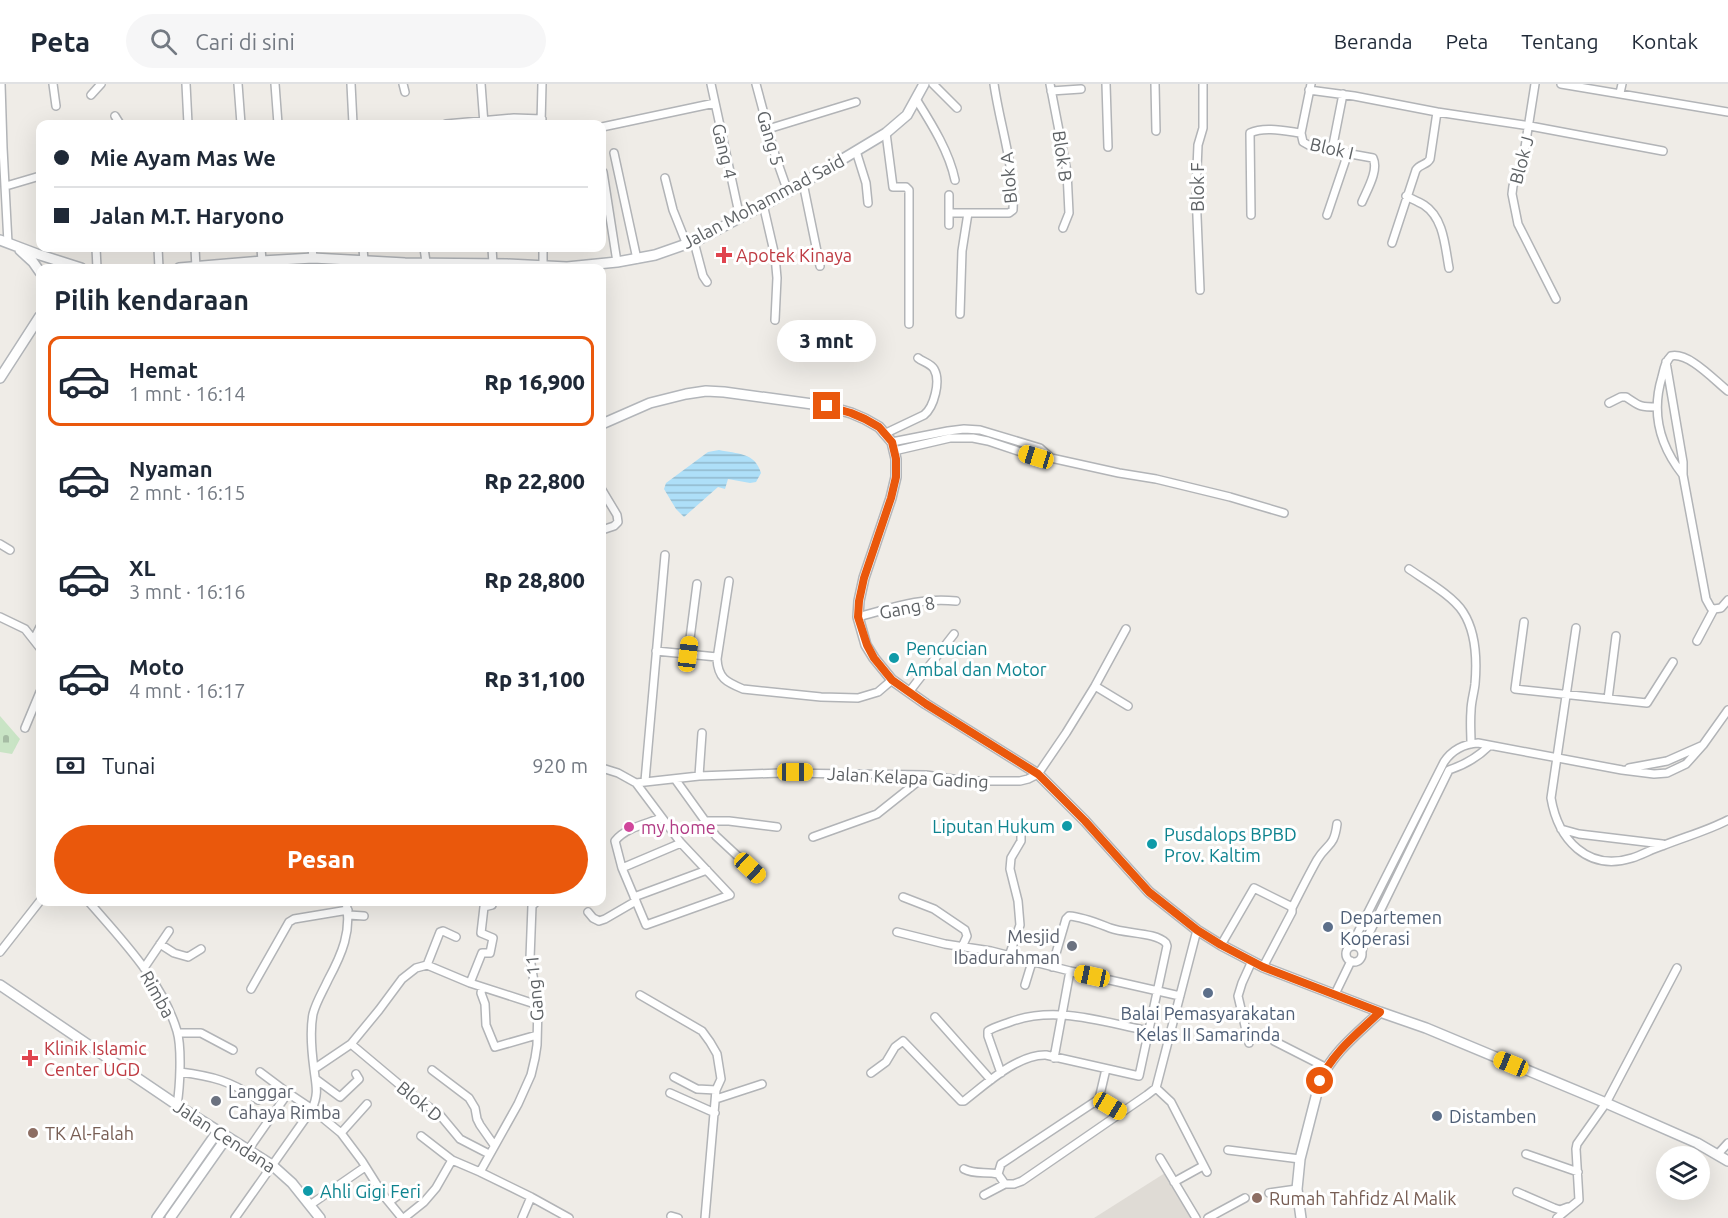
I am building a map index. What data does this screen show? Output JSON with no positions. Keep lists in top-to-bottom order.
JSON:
{
  "streets": {
    "street": [
      "Gang 5",
      "Blok I",
      "Gang 4",
      "Blok B",
      "Blok J",
      "Blok A",
      "Blok F",
      "Jalan Mohammad Said",
      "Gang 8",
      "Jalan Kelapa Gading",
      "Gang 11",
      "Rimba",
      "Blok D",
      "Jalan Cendana"
    ]
  },
  "crossings": [
    ["Gang 5", "Jalan Mohammad Said"],
    ["Gang 4", "Jalan Mohammad Said"],
    ["Gang 11", "Blok D"],
    ["Rimba", "Jalan Cendana"]
  ],
  "places": {
    "health": ["Apotek Kinaya", "Klinik Islamic Center UGD"],
    "other": [
      "Pencucian Ambal dan Motor",
      "Liputan Hukum",
      "my home",
      "Pusdalops BPBD Prov. Kaltim",
      "Departemen Koperasi",
      "Mesjid Ibadurahman",
      "Balai Pemasyarakatan Kelas II Samarinda",
      "Langgar Cahaya Rimba",
      "Distamben",
      "TK Al-Falah",
      "Ahli Gigi Feri",
      "Rumah Tahfidz Al Malik"
    ]
  },
  "page": {
    "header": "Peta",
    "search": "Cari di sini",
    "nav": [
      "Beranda",
      "Peta",
      "Tentang",
      "Kontak"
    ],
    "banner": ["Mie Ayam Mas We", "Jalan M.T. Haryono"],
    "heading": "Pilih kendaraan",
    "bubble": "3 mnt",
    "list": [
      {
        "name": "Hemat",
        "note": "1 mnt · 16:14",
        "value": "Rp 16,900"
      },
      {
        "name": "Nyaman",
        "note": "2 mnt · 16:15",
        "value": "Rp 22,800"
      },
      {
        "name": "XL",
        "note": "3 mnt · 16:16",
        "value": "Rp 28,800"
      },
      {
        "name": "Moto",
        "note": "4 mnt · 16:17",
        "value": "Rp 31,100"
      }
    ],
    "pay": ["Tunai", "920 m"],
    "buttons": "Pesan"
  }
}
